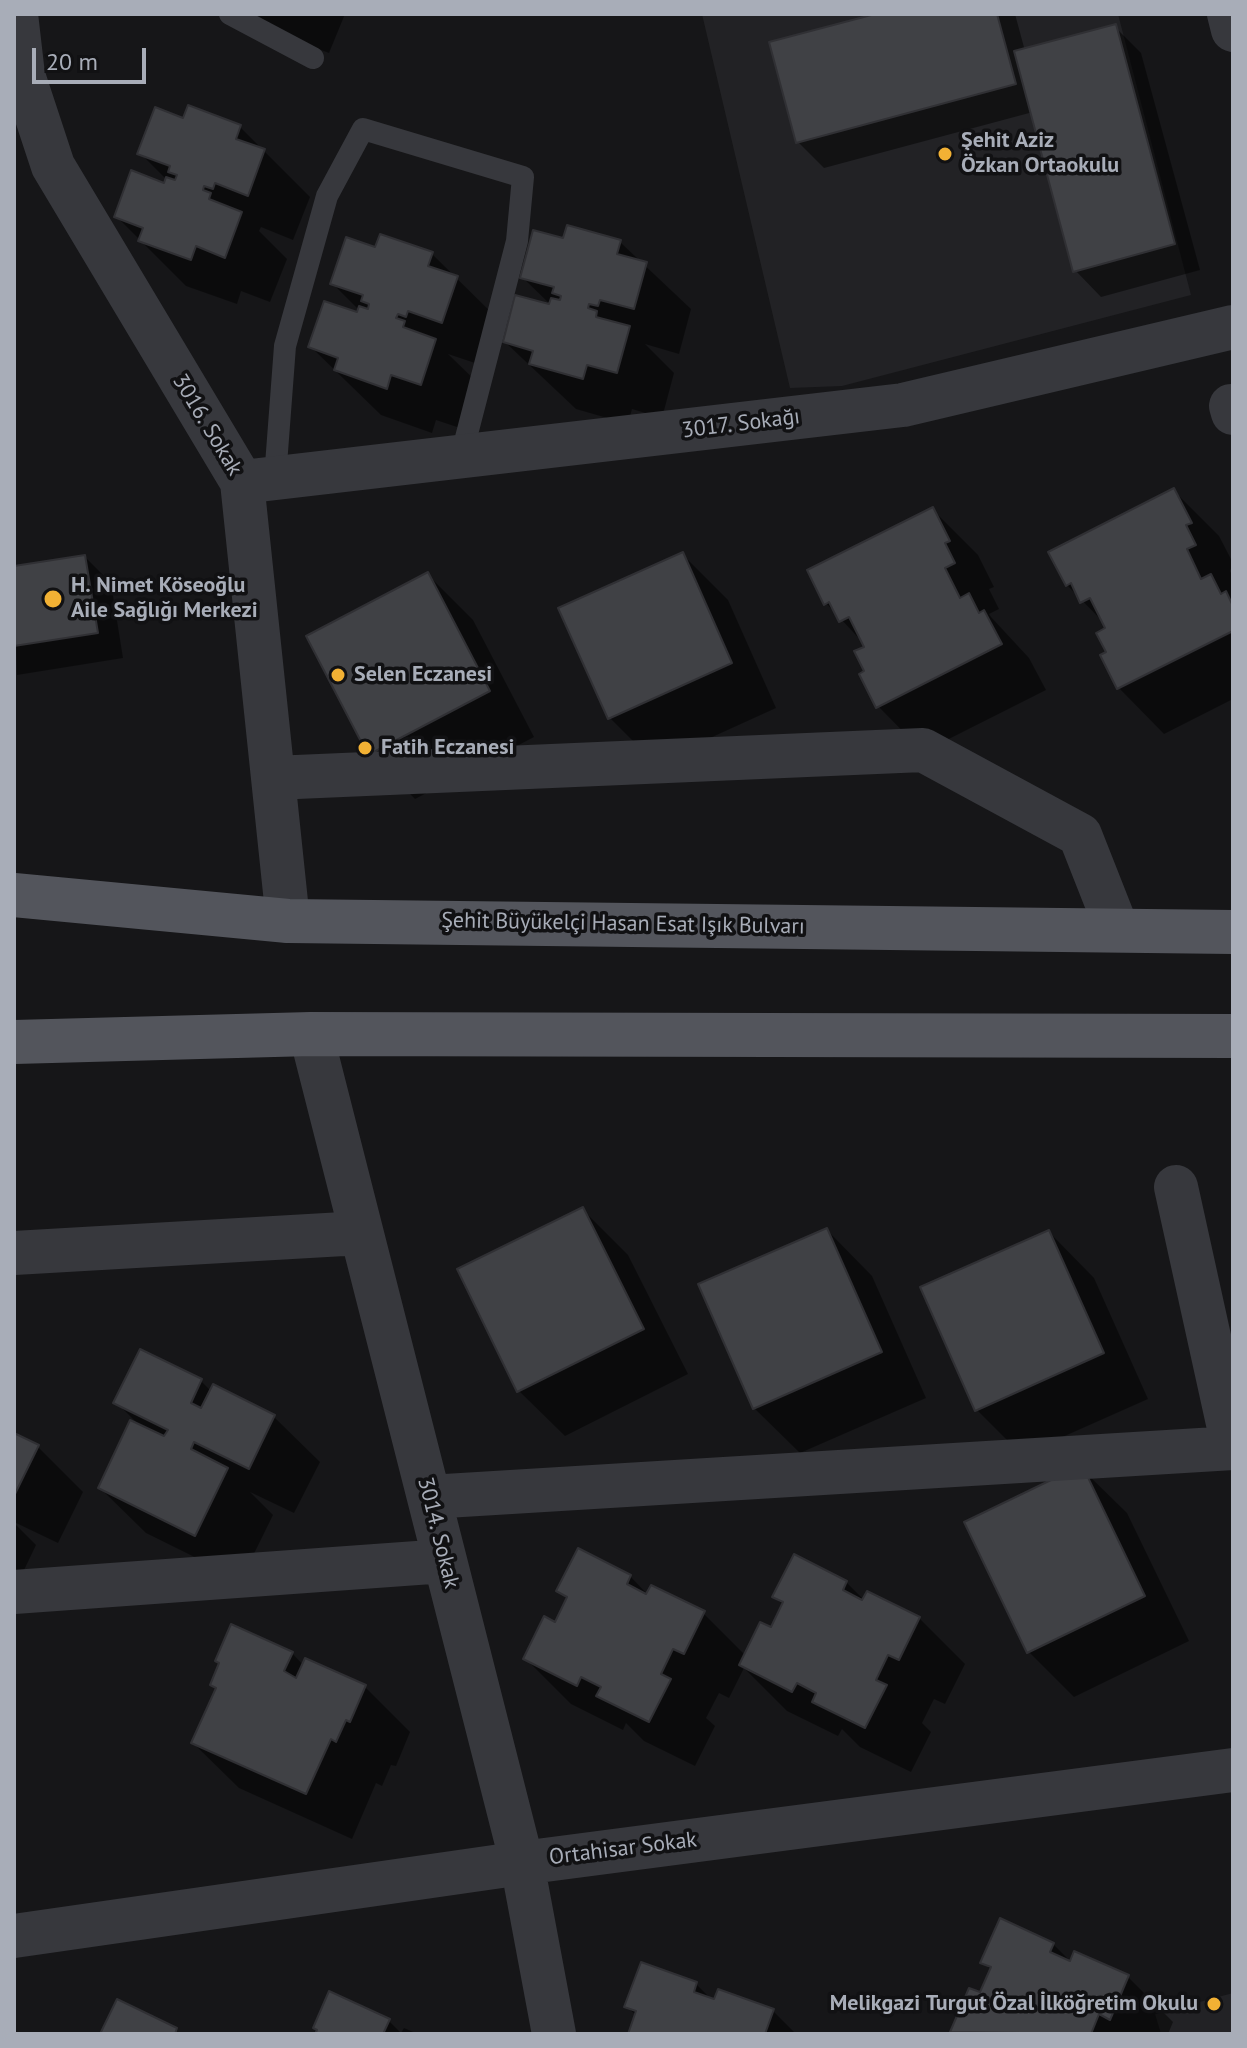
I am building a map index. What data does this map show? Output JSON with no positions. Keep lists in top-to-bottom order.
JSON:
{
  "streets": {
    "main road": ["Şehit Büyükelçi Hasan Esat Işık Bulvarı"],
    "street": [
      "3017. Sokağı",
      "3016. Sokak",
      "3014. Sokak",
      "Ortahisar Sokak"
    ]
  },
  "crossings": [
    ["3017. Sokağı", "3016. Sokak"],
    ["3016. Sokak", "Şehit Büyükelçi Hasan Esat Işık Bulvarı"],
    ["3014. Sokak", "Ortahisar Sokak"]
  ],
  "places": [
    "Şehit Aziz Özkan Ortaokulu",
    "H. Nimet Köseoğlu Aile Sağlığı Merkezi",
    "Selen Eczanesi",
    "Fatih Eczanesi",
    "Melikgazi Turgut Özal İlköğretim Okulu"
  ],
  "scale_bar": "20 m"
}
